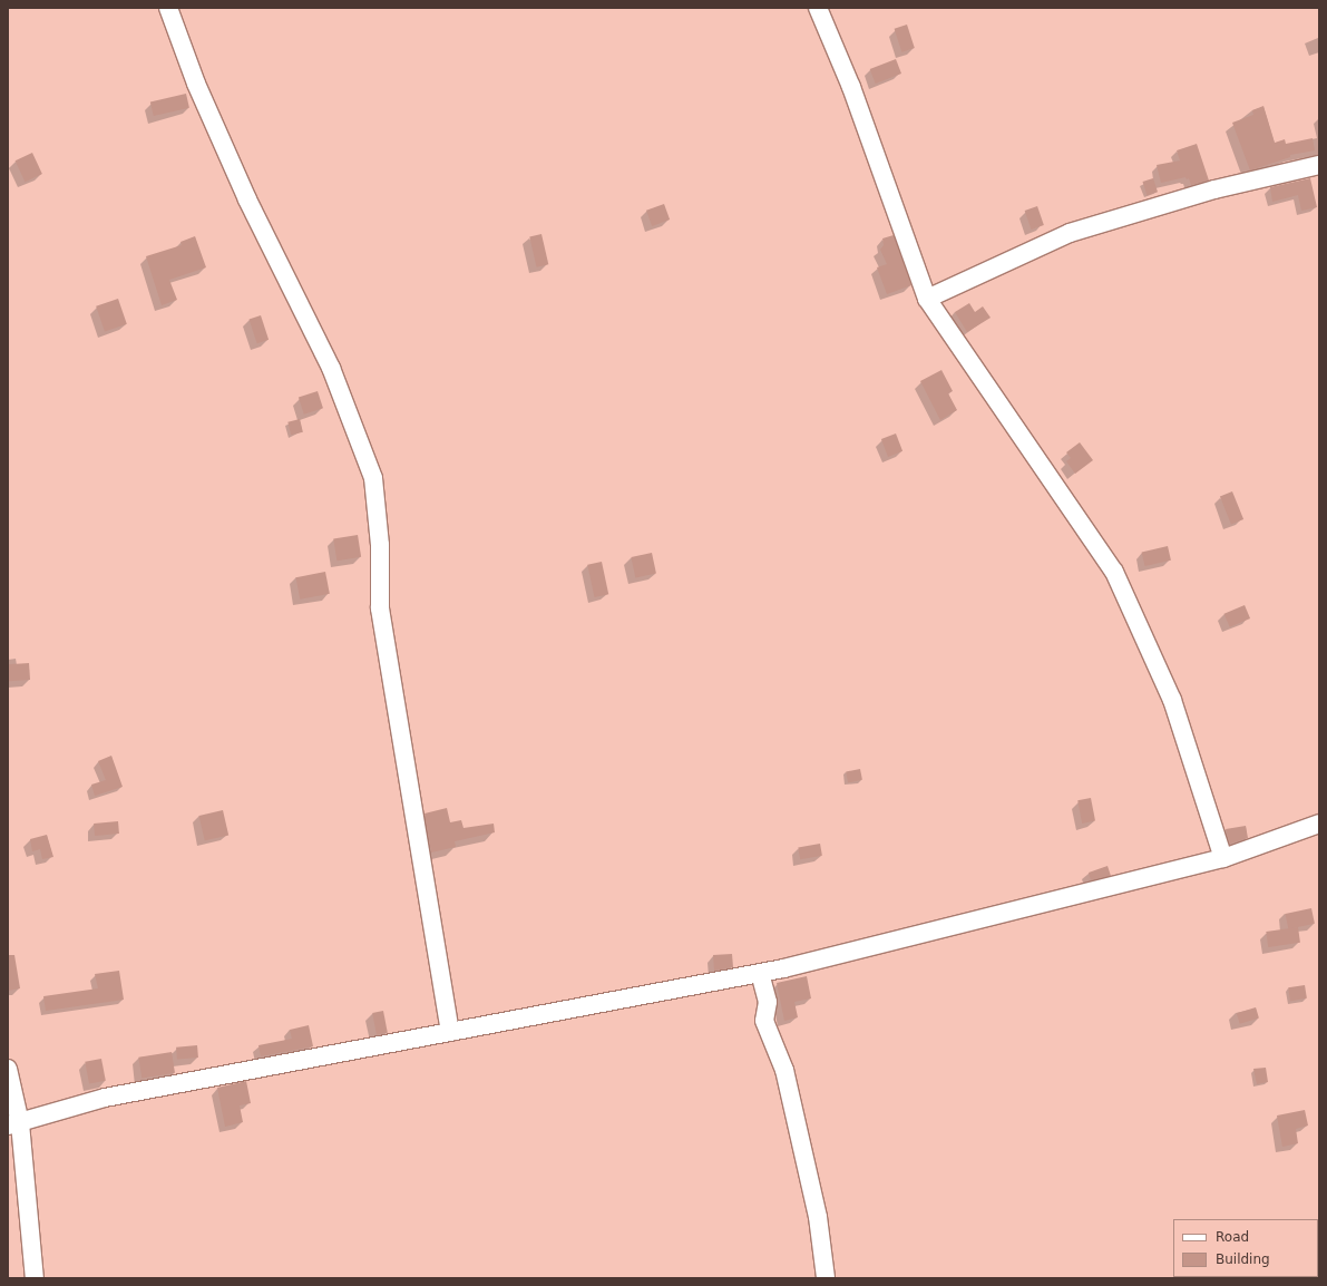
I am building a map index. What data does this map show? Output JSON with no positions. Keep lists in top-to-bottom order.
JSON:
{
  "legend": ["Road", "Building"]
}
